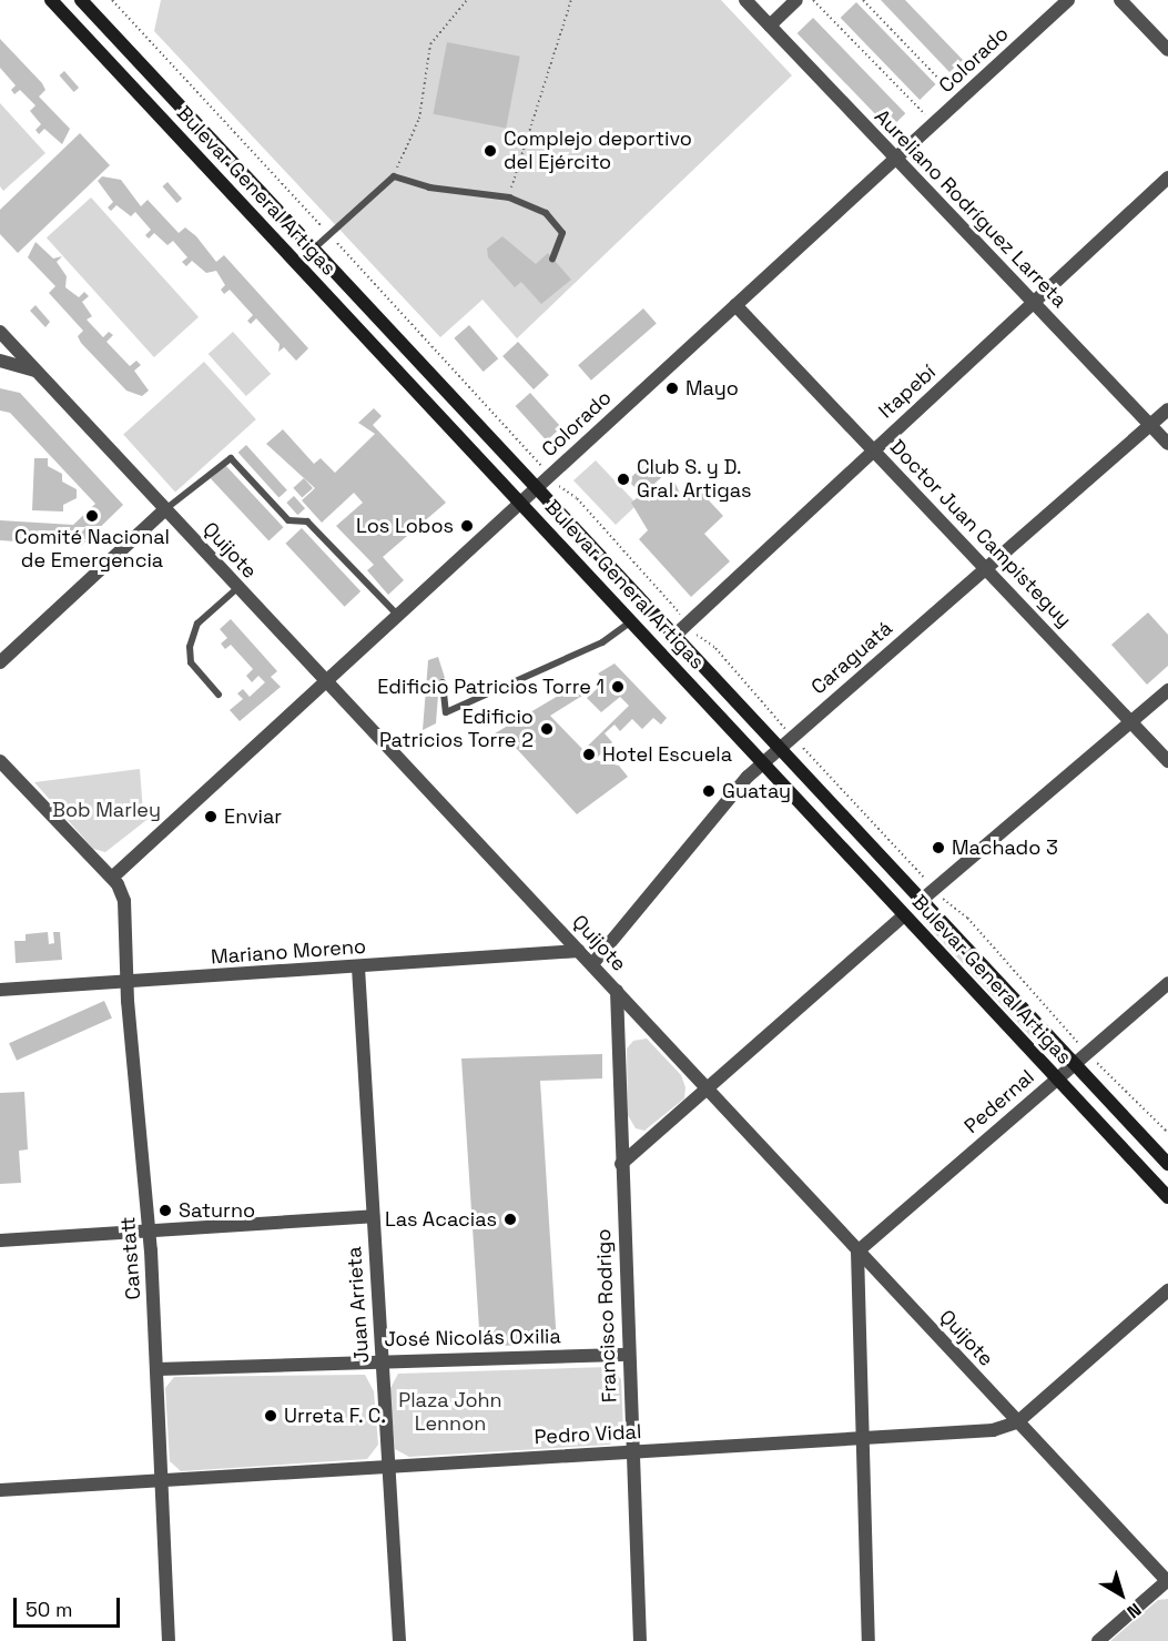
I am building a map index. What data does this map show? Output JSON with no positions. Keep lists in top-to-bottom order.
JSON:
{
  "streets": {
    "main road": ["Bulevar General Artigas"],
    "street": [
      "Colorado",
      "Aureliano Rodríguez Larreta",
      "Itapebí",
      "Doctor Juan Campisteguy",
      "Quijote",
      "Caraguatá",
      "Mariano Moreno",
      "Pedernal",
      "Canstatt",
      "Juan Arrieta",
      "Francisco Rodrigo",
      "José Nicolás Oxilia",
      "Pedro Vidal"
    ]
  },
  "crossings": [
    ["Colorado", "Bulevar General Artigas"],
    ["Colorado", "Aureliano Rodríguez Larreta"],
    ["Colorado", "Doctor Juan Campisteguy"],
    ["Colorado", "Quijote"],
    ["Colorado", "Canstatt"],
    ["Bulevar General Artigas", "Itapebí"],
    ["Bulevar General Artigas", "Caraguatá"],
    ["Bulevar General Artigas", "Pedernal"],
    ["Aureliano Rodríguez Larreta", "Itapebí"],
    ["Aureliano Rodríguez Larreta", "Caraguatá"],
    ["Itapebí", "Doctor Juan Campisteguy"],
    ["Doctor Juan Campisteguy", "Caraguatá"],
    ["Quijote", "Caraguatá"],
    ["Quijote", "Mariano Moreno"],
    ["Quijote", "Pedernal"],
    ["Quijote", "Francisco Rodrigo"],
    ["Quijote", "Pedro Vidal"],
    ["Mariano Moreno", "Canstatt"],
    ["Mariano Moreno", "Juan Arrieta"],
    ["Canstatt", "José Nicolás Oxilia"],
    ["Canstatt", "Pedro Vidal"],
    ["Juan Arrieta", "José Nicolás Oxilia"],
    ["Juan Arrieta", "Pedro Vidal"],
    ["Francisco Rodrigo", "José Nicolás Oxilia"],
    ["Francisco Rodrigo", "Pedro Vidal"]
  ],
  "parks": ["Bob Marley", "Plaza John Lennon"],
  "places": [
    "Complejo deportivo del Ejército",
    "Mayo",
    "Club S. y D. Gral. Artigas",
    "Comité Nacional de Emergencia",
    "Los Lobos",
    "Edificio Patricios Torre 1",
    "Edificio Patricios Torre 2",
    "Hotel Escuela",
    "Guatay",
    "Enviar",
    "Machado 3",
    "Saturno",
    "Las Acacias",
    "Urreta F. C."
  ],
  "scale_bar": "50 m",
  "north": "bottom right"
}
